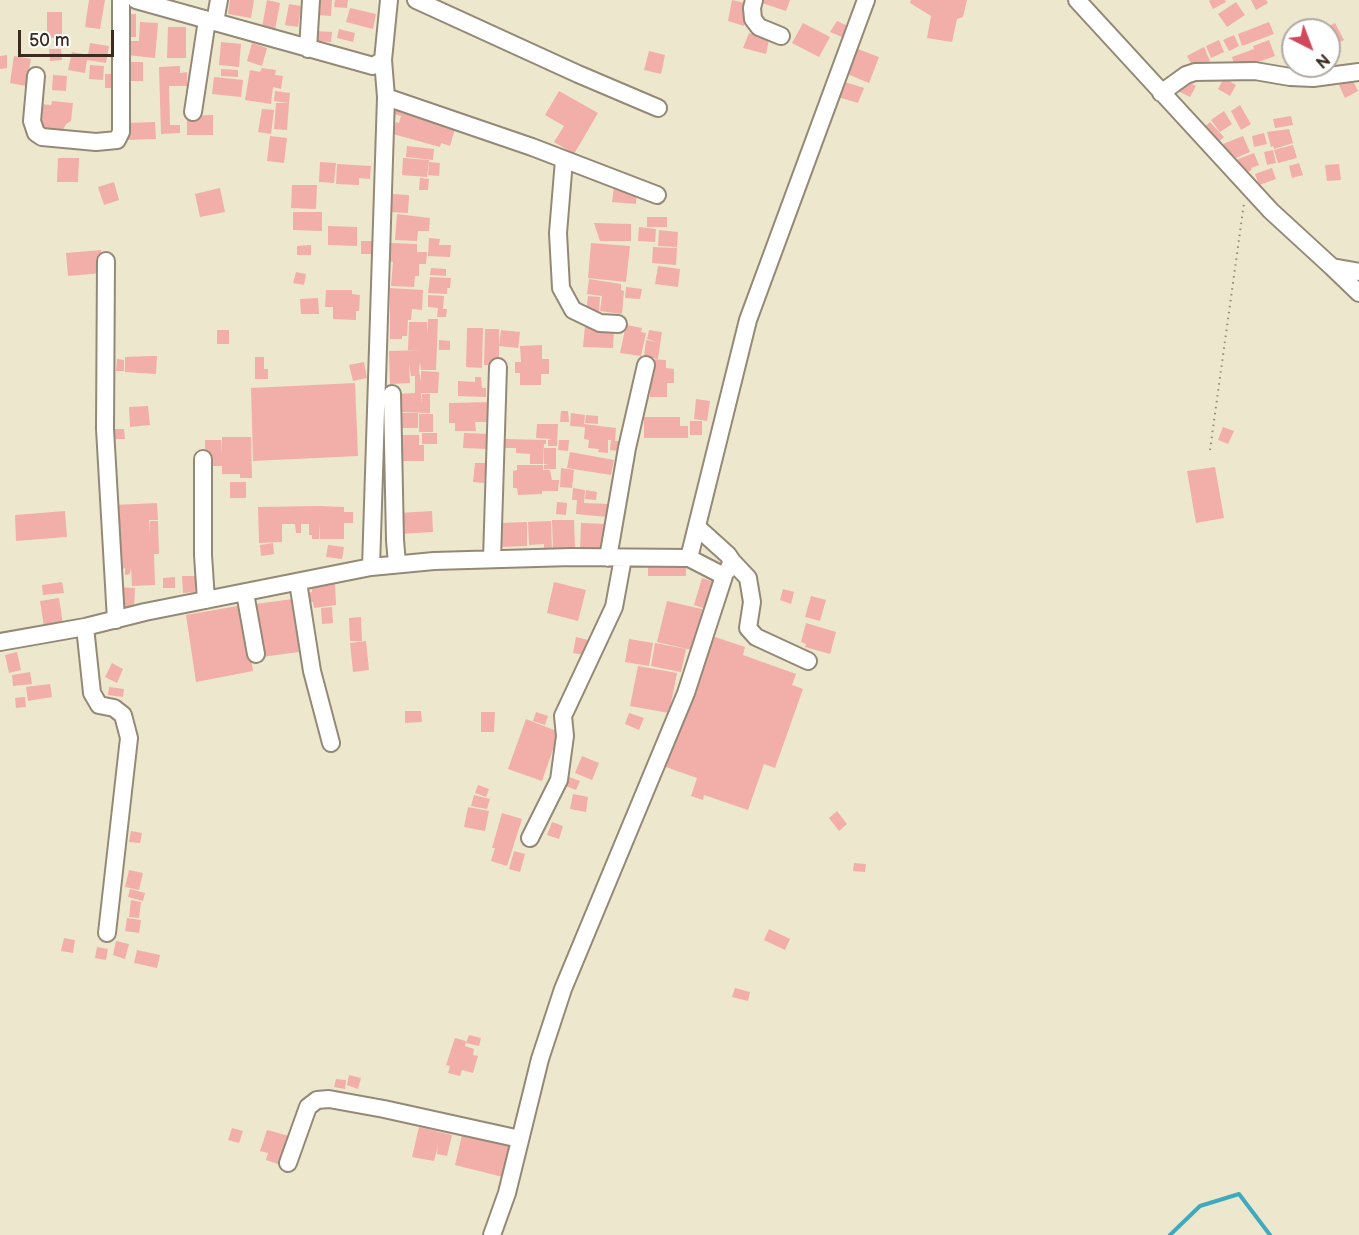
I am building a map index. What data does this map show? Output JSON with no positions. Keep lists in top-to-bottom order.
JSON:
{
  "scale_bar": "50 m",
  "north": "bottom right"
}
